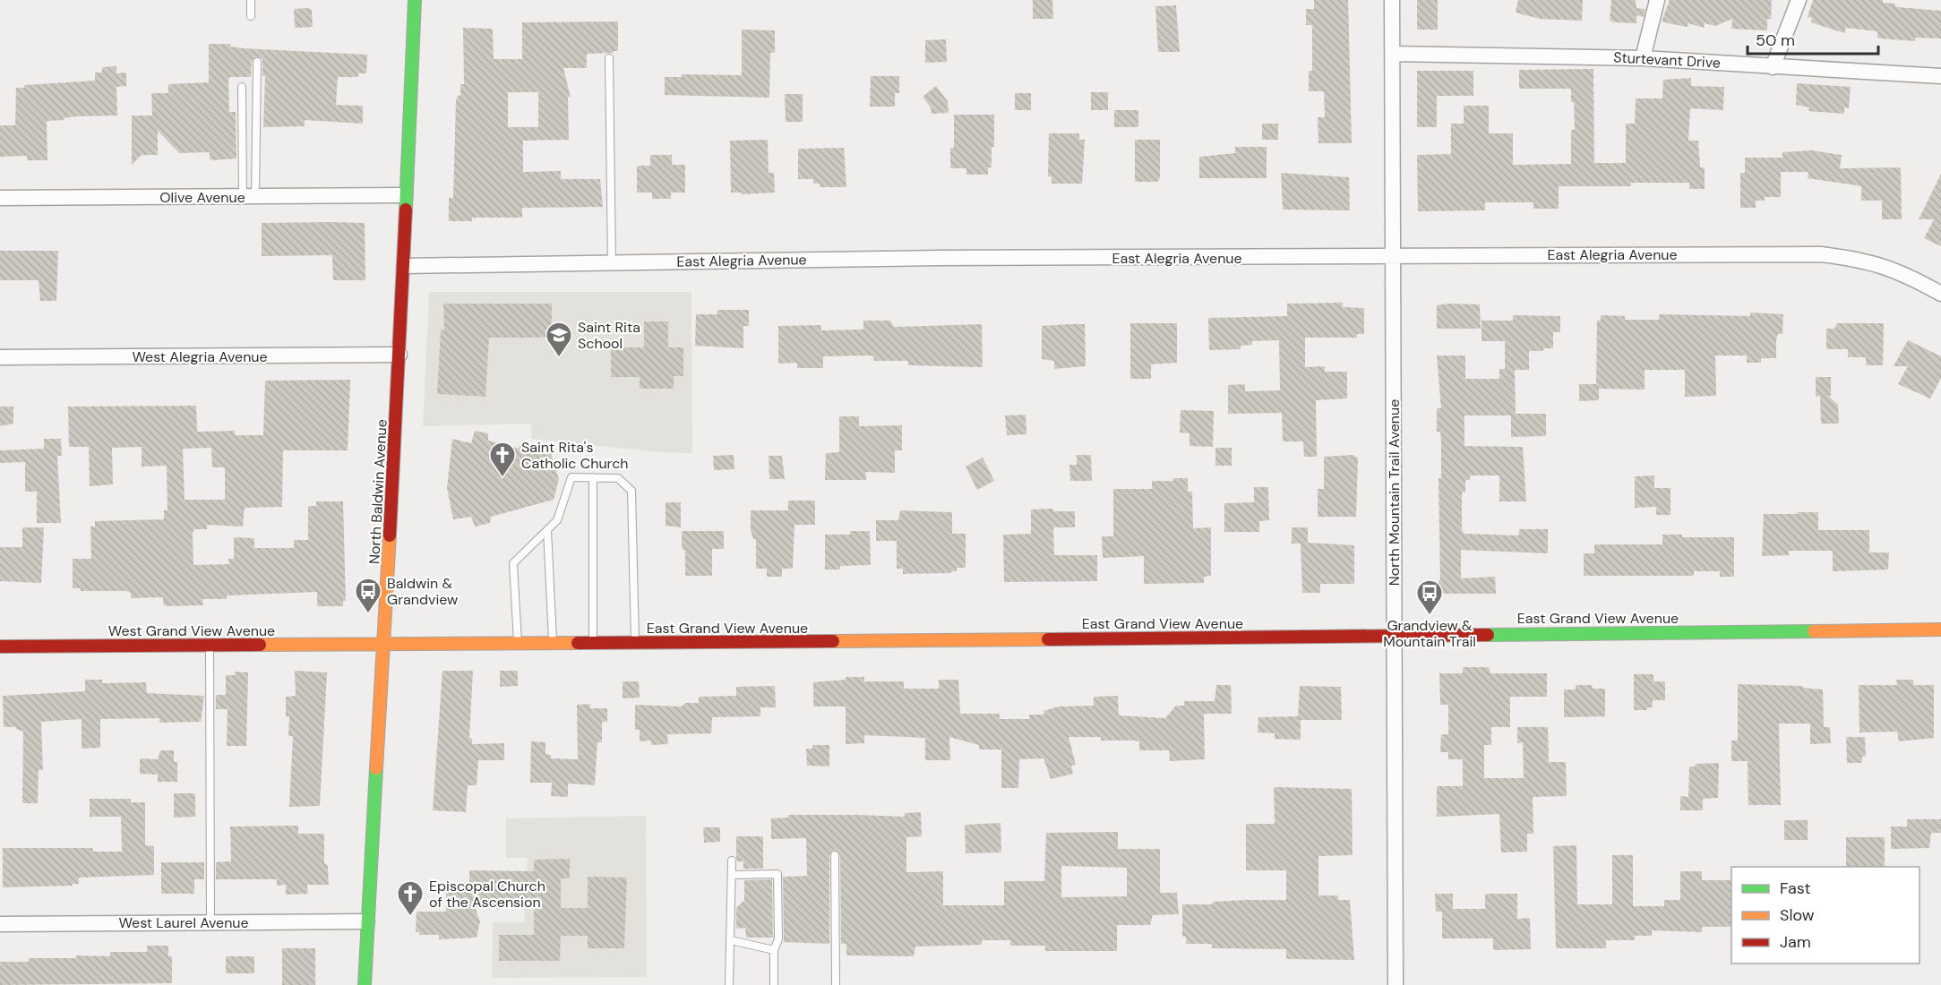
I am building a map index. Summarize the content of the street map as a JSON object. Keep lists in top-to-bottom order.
{
  "streets": {
    "street": [
      "Sturtevant Drive",
      "Olive Avenue",
      "East Alegria Avenue",
      "West Alegria Avenue",
      "North Baldwin Avenue",
      "North Mountain Trail Avenue",
      "East Grand View Avenue",
      "West Grand View Avenue",
      "West Laurel Avenue"
    ]
  },
  "crossings": [
    ["Sturtevant Drive", "North Mountain Trail Avenue"],
    ["Olive Avenue", "North Baldwin Avenue"],
    ["East Alegria Avenue", "North Baldwin Avenue"],
    ["East Alegria Avenue", "North Mountain Trail Avenue"],
    ["West Alegria Avenue", "North Baldwin Avenue"],
    ["North Baldwin Avenue", "East Grand View Avenue"],
    ["North Baldwin Avenue", "West Grand View Avenue"],
    ["North Baldwin Avenue", "West Laurel Avenue"],
    ["North Mountain Trail Avenue", "East Grand View Avenue"],
    ["East Grand View Avenue", "West Grand View Avenue"]
  ],
  "places": {
    "school or university": ["Saint Rita School"],
    "church": ["Saint Rita's Catholic Church", "Episcopal Church of the Ascension"],
    "bus stop": ["Baldwin & Grandview", "Grandview & Mountain Trail"]
  },
  "legend": ["Fast", "Slow", "Jam"],
  "scale_bar": "50 m"
}
